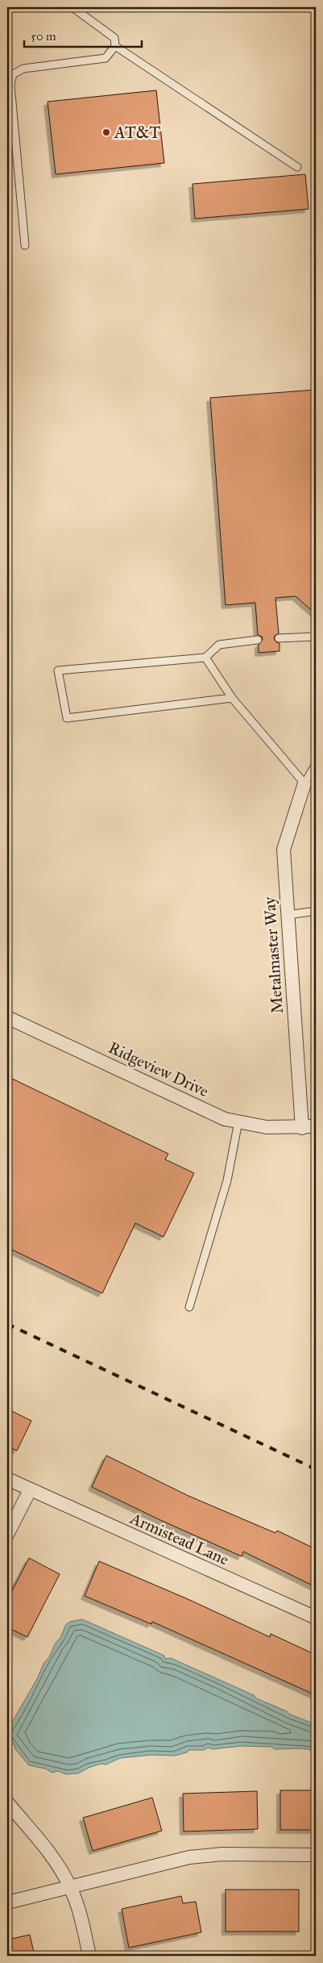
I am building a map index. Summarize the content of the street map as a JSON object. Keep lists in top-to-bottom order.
{
  "streets": {
    "street": ["Metalmaster Way", "Ridgeview Drive", "Armistead Lane"]
  },
  "crossings": [
    ["Metalmaster Way", "Ridgeview Drive"]
  ],
  "places": ["AT&T"],
  "scale_bar": "50 m"
}
